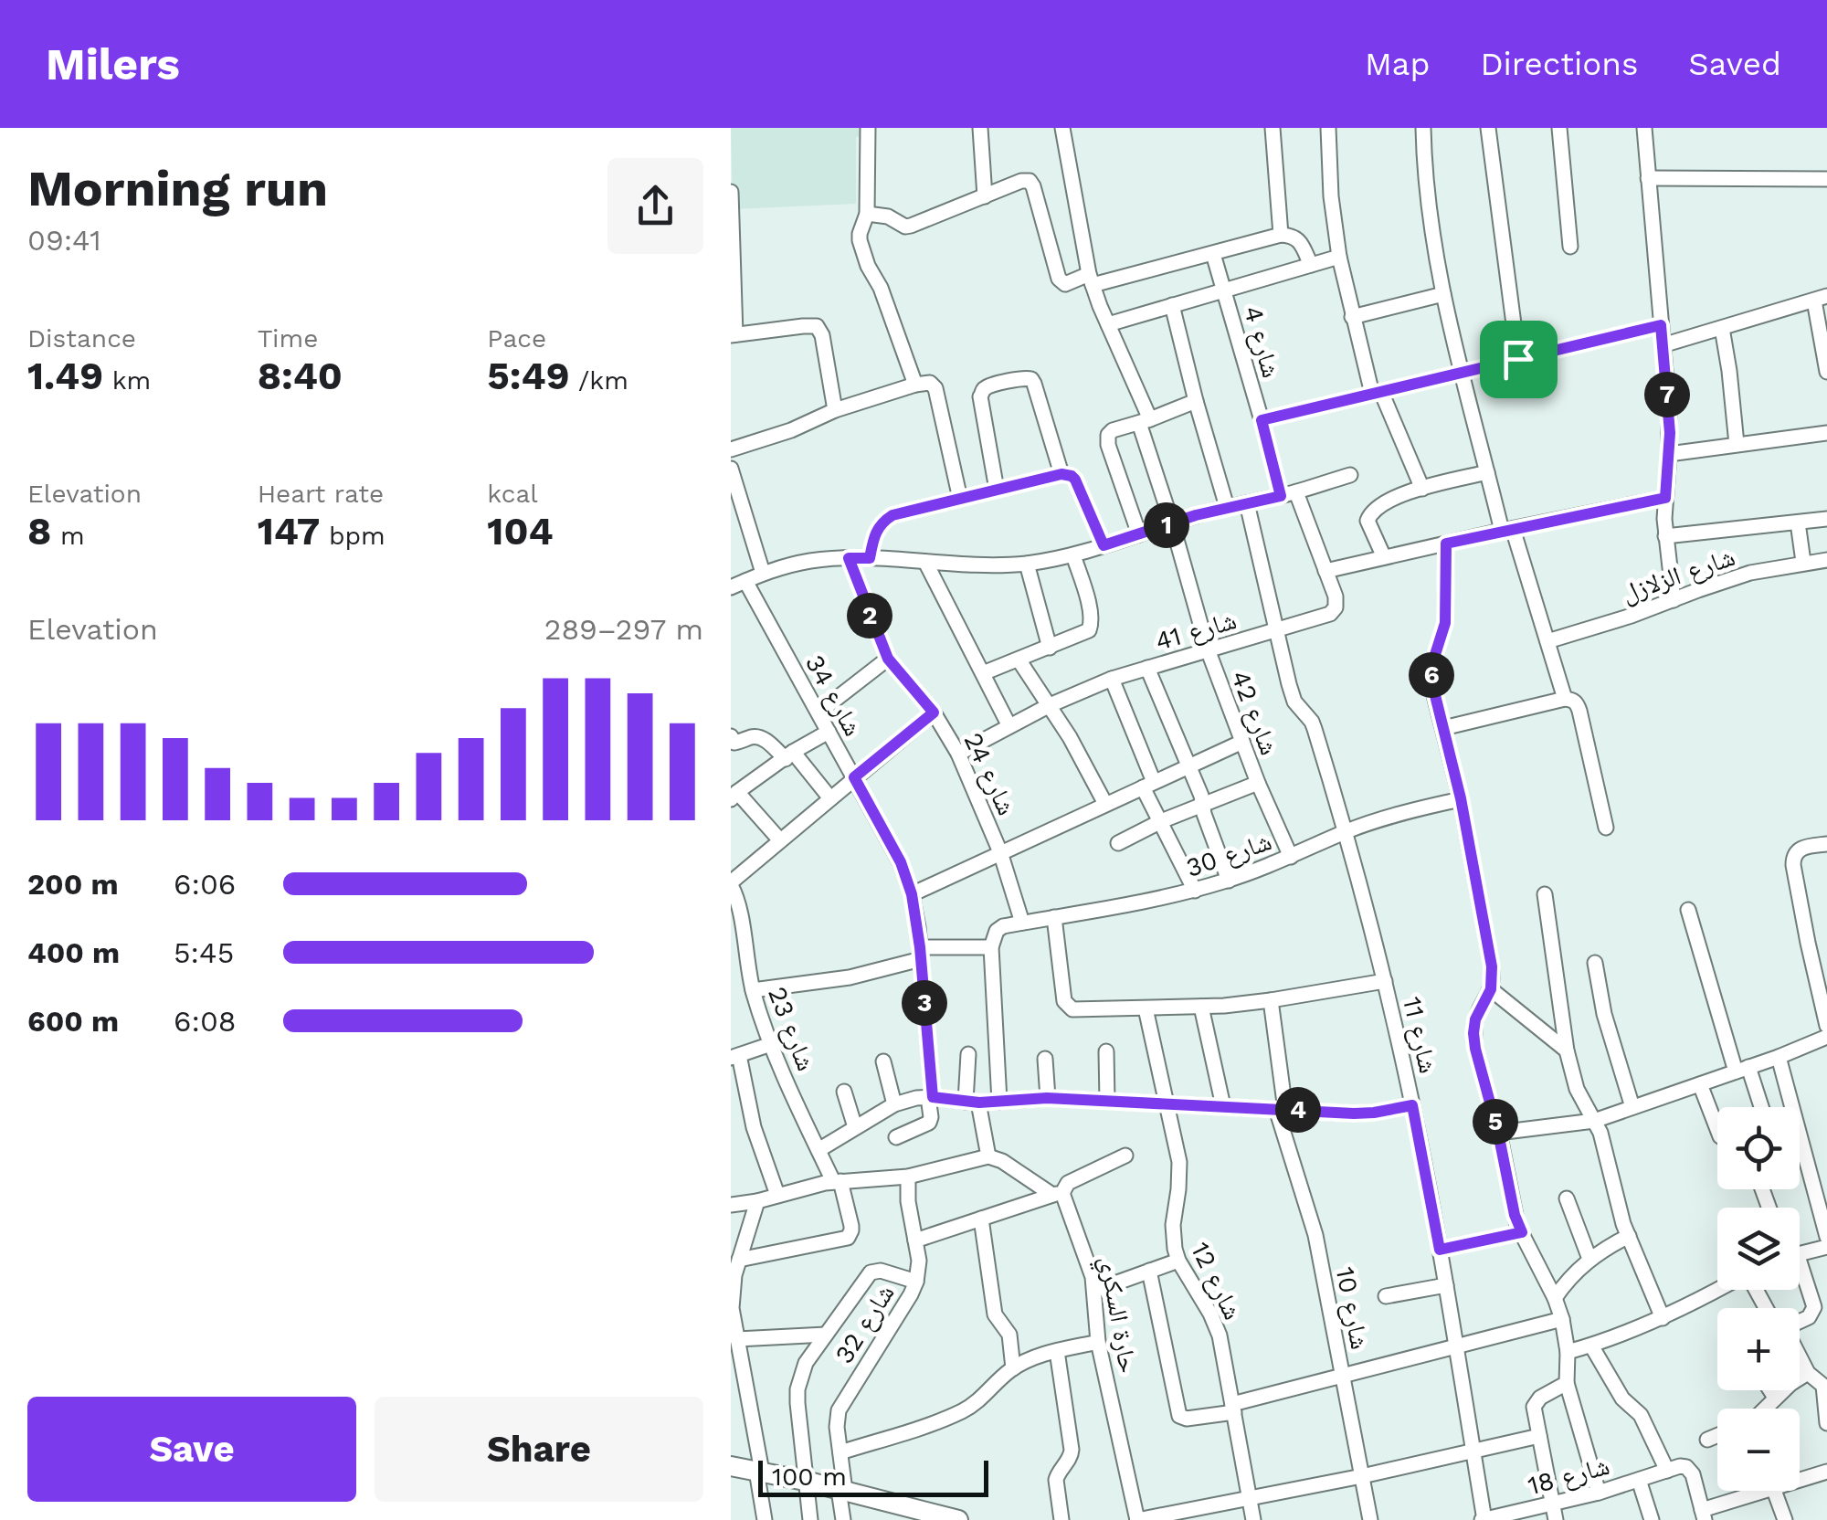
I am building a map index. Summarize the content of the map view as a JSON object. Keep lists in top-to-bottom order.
{
  "streets": {
    "street": [
      "شارع 4",
      "شارع الزلازل",
      "شارع 41",
      "شارع 34",
      "شارع 42",
      "شارع 24",
      "شارع 30",
      "شارع 23",
      "شارع 11",
      "شارع 12",
      "شارع 10",
      "حارة السكري",
      "شارع 32",
      "شارع 18"
    ]
  },
  "crossings": [
    ["شارع 4", "شارع 41"],
    ["شارع 41", "شارع 42"],
    ["شارع 41", "شارع 24"],
    ["شارع 41", "شارع 11"],
    ["شارع 42", "شارع 30"],
    ["شارع 24", "شارع 30"],
    ["شارع 30", "شارع 11"],
    ["شارع 11", "شارع 18"]
  ],
  "scale_bar": "100 m",
  "page": {
    "header": "Milers",
    "nav": ["Map", "Directions", "Saved"],
    "heading": ["Morning run", "09:41"],
    "stats": [
      ["Distance", "1.49 km"],
      ["Time", "8:40"],
      ["Pace", "5:49 /km"],
      ["Elevation", "8 m"],
      ["Heart rate", "147 bpm"],
      ["kcal", "104"]
    ],
    "pins": [
      "7",
      "1",
      "2",
      "6",
      "3",
      "4",
      "5"
    ],
    "chart": ["Elevation", "289–297 m"],
    "list": [
      {
        "name": "200 m",
        "note": "6:06"
      },
      {
        "name": "400 m",
        "note": "5:45"
      },
      {
        "name": "600 m",
        "note": "6:08"
      }
    ],
    "map_buttons": ["+", "−"],
    "buttons": ["Save", "Share"],
    "scale": "100 m"
  }
}
